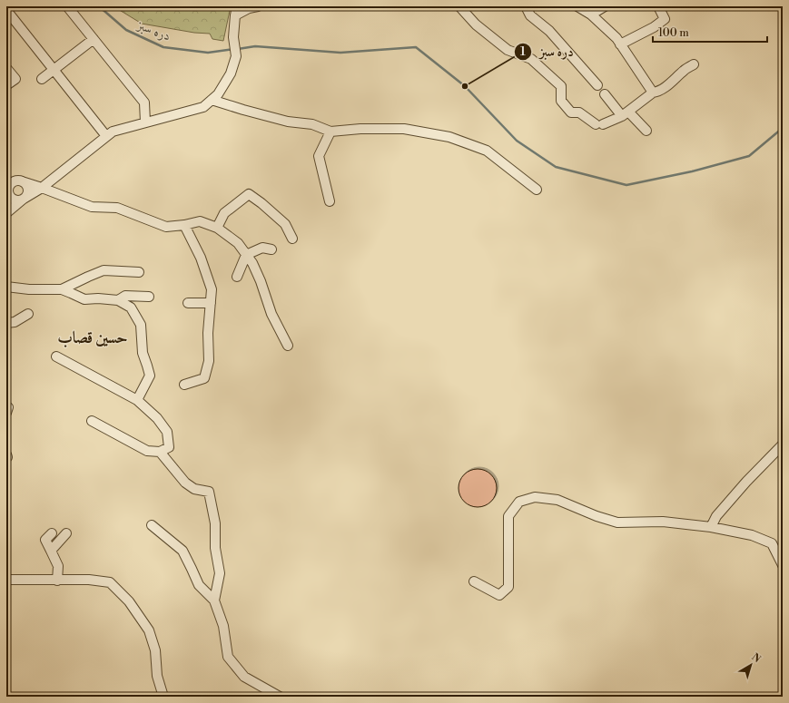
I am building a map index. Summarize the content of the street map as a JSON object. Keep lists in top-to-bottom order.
{
  "districts": ["حسین قصاب"],
  "water": ["دره سبز"],
  "places": ["دره سبز"],
  "scale_bar": "100 m",
  "north": "top right"
}
